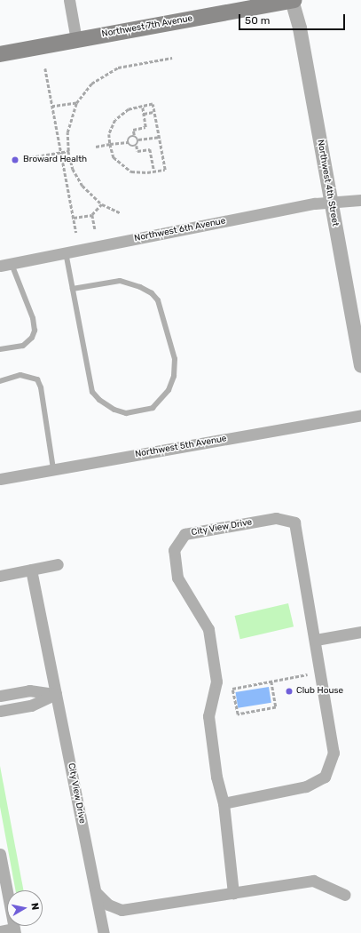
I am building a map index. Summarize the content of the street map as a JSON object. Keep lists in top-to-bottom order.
{
  "streets": {
    "main road": ["Northwest 7th Avenue"],
    "street": [
      "Northwest 4th Street",
      "Northwest 6th Avenue",
      "Northwest 5th Avenue",
      "City View Drive"
    ]
  },
  "crossings": [
    ["Northwest 7th Avenue", "Northwest 4th Street"],
    ["Northwest 4th Street", "Northwest 6th Avenue"]
  ],
  "places": ["Broward Health", "Club House"],
  "scale_bar": "50 m",
  "north": "right"
}
